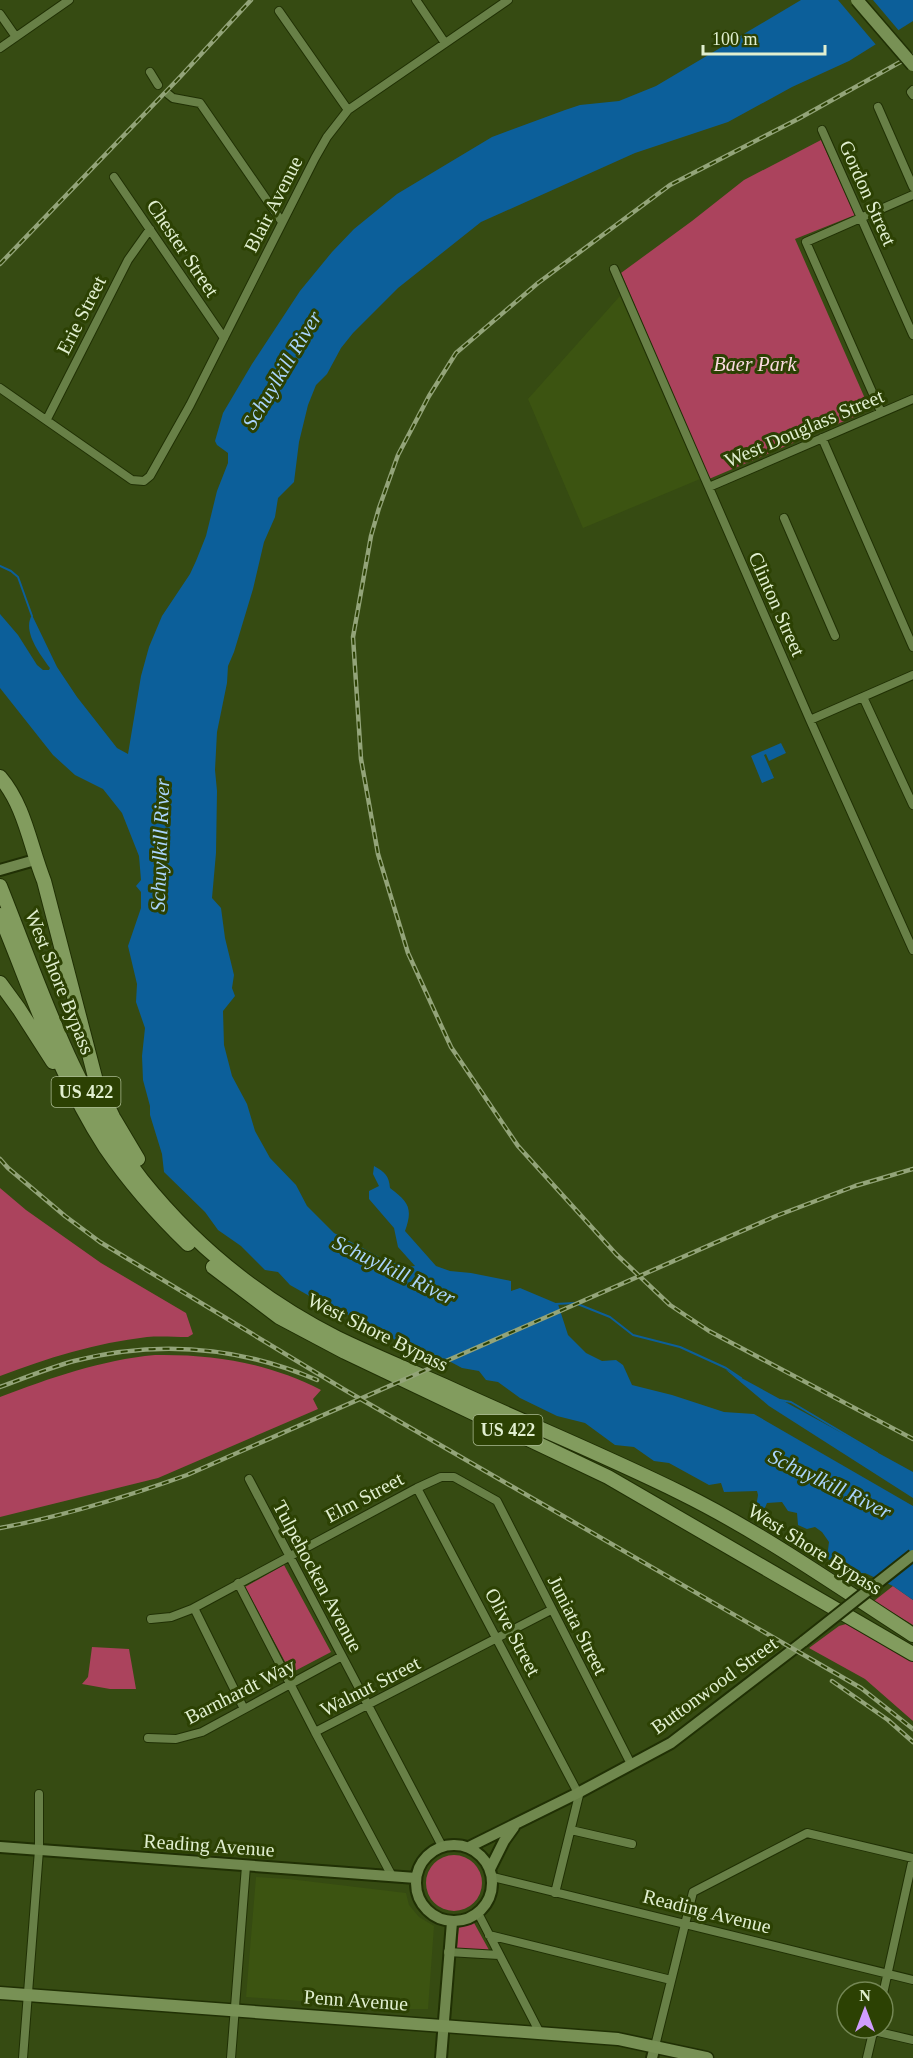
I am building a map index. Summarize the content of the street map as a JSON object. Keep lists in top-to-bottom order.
{
  "streets": {
    "highway": ["West Shore Bypass", "US 422"],
    "main road": ["Penn Avenue"],
    "street": [
      "Gordon Street",
      "Blair Avenue",
      "Chester Street",
      "Erie Street",
      "West Douglass Street",
      "Clinton Street",
      "Elm Street",
      "Tulpehocken Avenue",
      "Juniata Street",
      "Olive Street",
      "Buttonwood Street",
      "Walnut Street",
      "Barnhardt Way",
      "Reading Avenue"
    ]
  },
  "crossings": [
    ["Blair Avenue", "Chester Street"],
    ["Blair Avenue", "Erie Street"],
    ["Chester Street", "Erie Street"],
    ["West Douglass Street", "Clinton Street"],
    ["Elm Street", "Tulpehocken Avenue"],
    ["Elm Street", "Juniata Street"],
    ["Elm Street", "Olive Street"],
    ["Tulpehocken Avenue", "Buttonwood Street"],
    ["Tulpehocken Avenue", "Walnut Street"],
    ["Tulpehocken Avenue", "Barnhardt Way"],
    ["Tulpehocken Avenue", "Reading Avenue"],
    ["Juniata Street", "Buttonwood Street"],
    ["Juniata Street", "Walnut Street"],
    ["Olive Street", "Buttonwood Street"],
    ["Olive Street", "Walnut Street"],
    ["Buttonwood Street", "Reading Avenue"],
    ["Walnut Street", "Reading Avenue"]
  ],
  "water": ["Schuylkill River"],
  "parks": ["Baer Park"],
  "scale_bar": "100 m",
  "north": "top"
}
